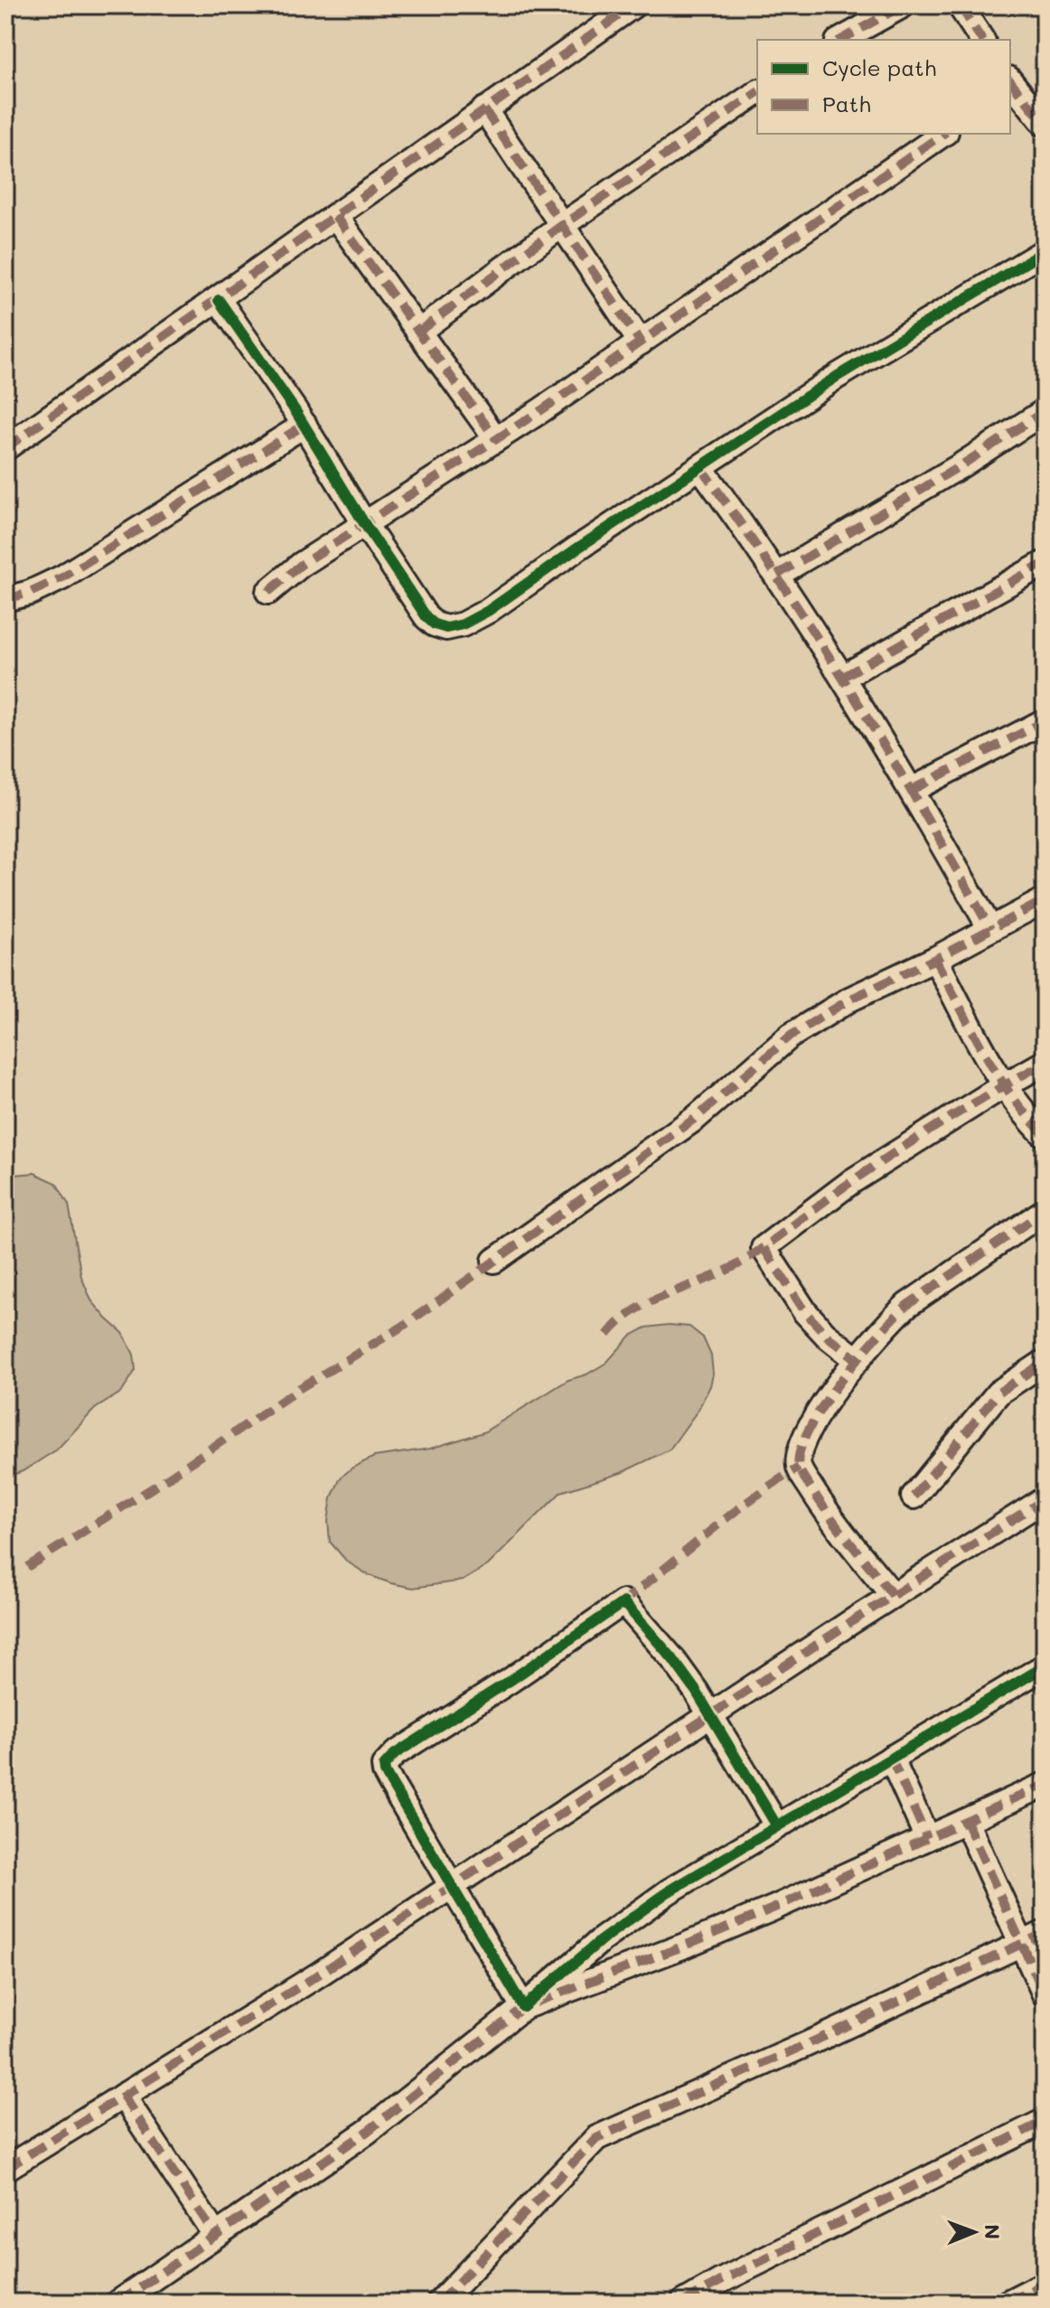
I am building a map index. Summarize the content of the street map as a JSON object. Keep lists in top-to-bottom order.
{
  "legend": ["Cycle path", "Path"],
  "north": "right"
}
